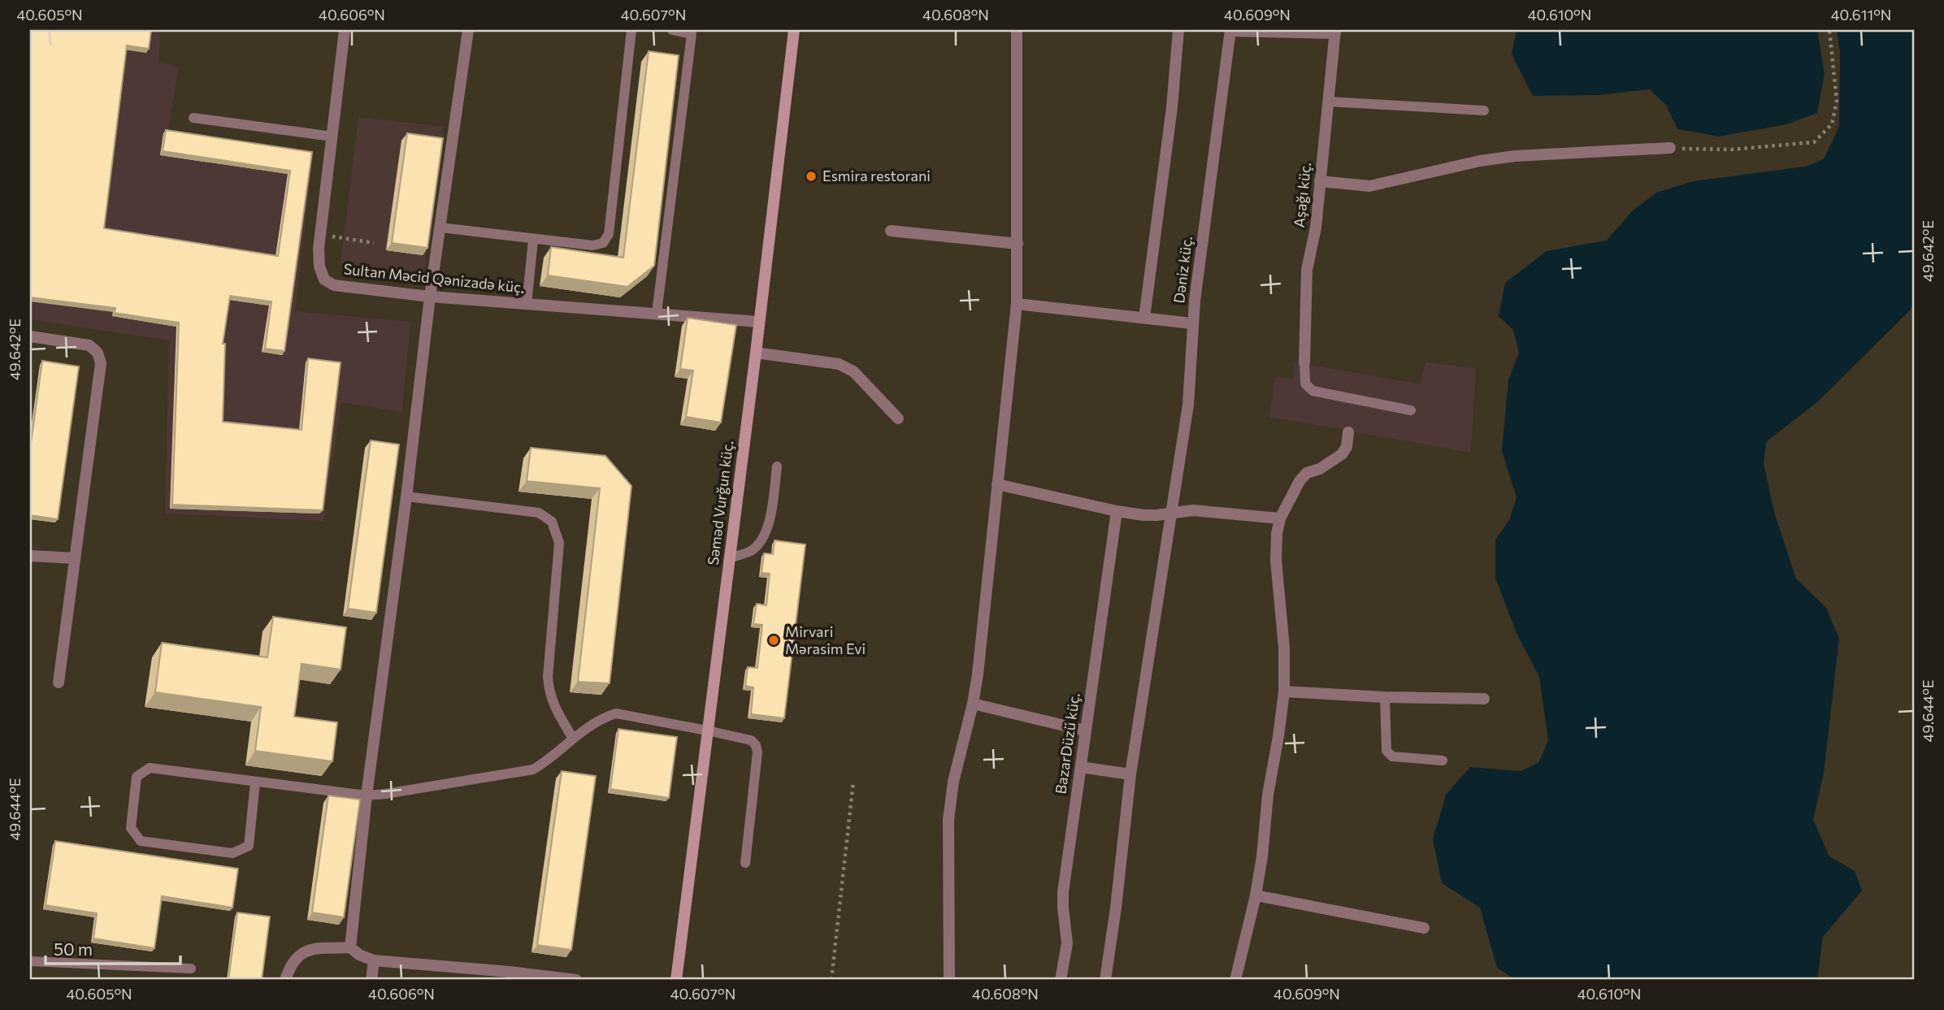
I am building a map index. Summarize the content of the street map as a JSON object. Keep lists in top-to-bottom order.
{
  "streets": {
    "main road": ["Səməd Vurğun küç."],
    "street": [
      "Aşağı küç.",
      "Dəniz küç.",
      "Sultan Məcid Qənizadə küç.",
      "BazarDüzü küç."
    ]
  },
  "crossings": [
    ["Sultan Məcid Qənizadə küç.", "Səməd Vurğun küç."]
  ],
  "places": ["Esmira restorani", "Mirvari Mərasim Evi"],
  "scale_bar": "50 m",
  "coordinates": [
    "40.605°N",
    "40.606°N",
    "40.607°N",
    "40.608°N",
    "40.609°N",
    "40.610°N",
    "40.611°N",
    "49.642°E",
    "49.644°E"
  ]
}
